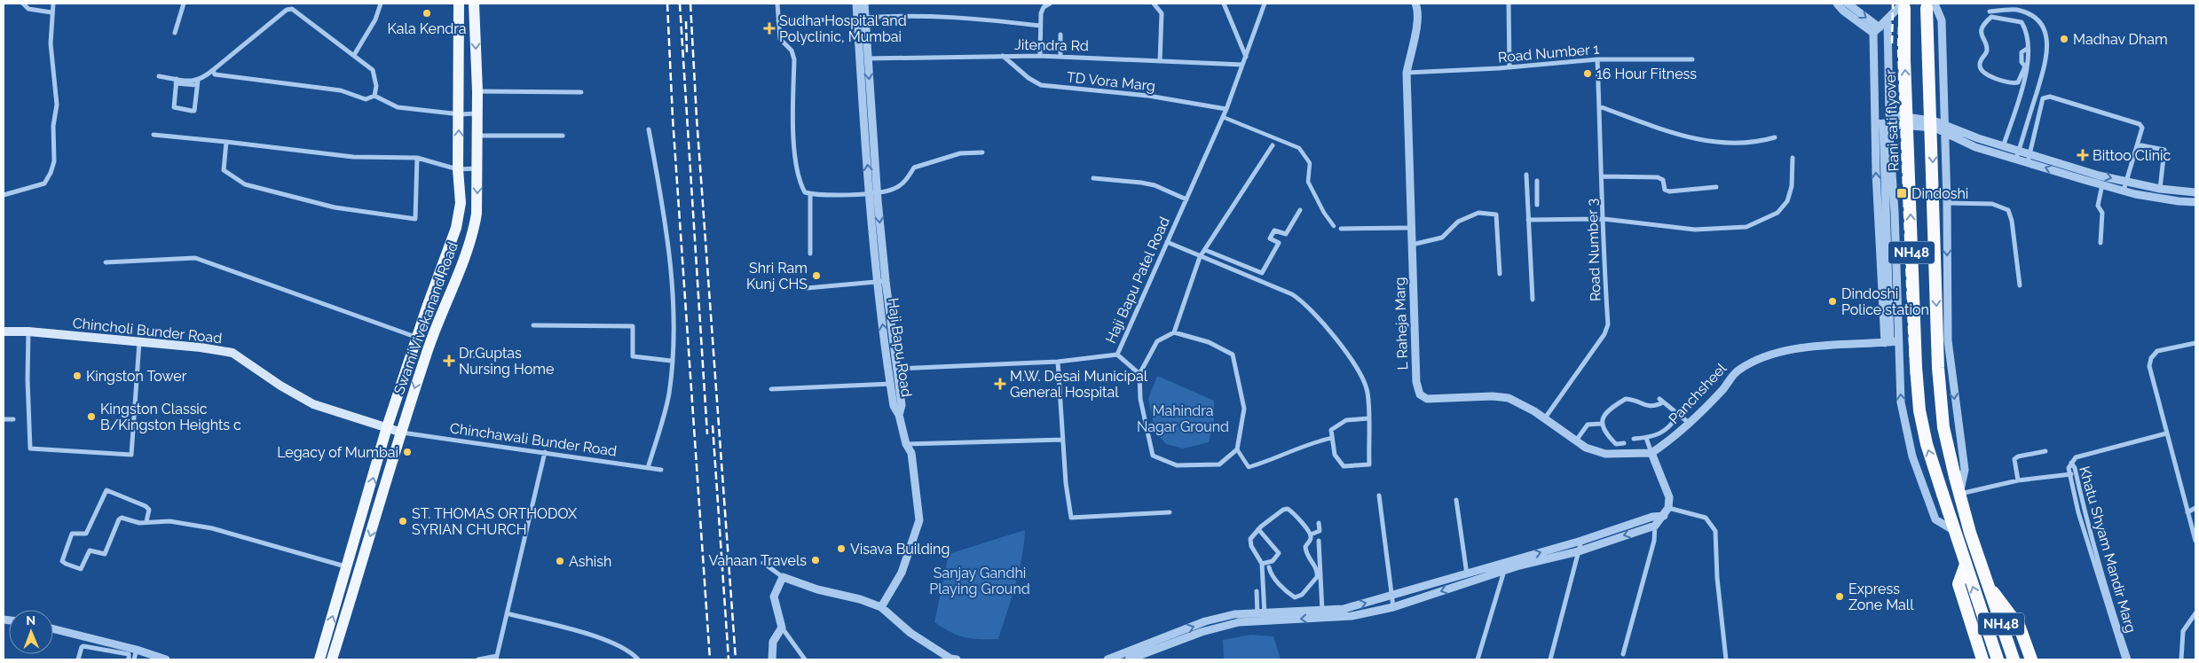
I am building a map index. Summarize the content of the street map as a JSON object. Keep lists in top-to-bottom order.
{
  "streets": {
    "highway": ["Rani sati flyover", "NH48"],
    "main road": ["Swami Vivekanand Road", "Chincholi Bunder Road"],
    "street": [
      "Jitendra Rd",
      "Road Number 1",
      "TD Vora Marg",
      "Road Number 3",
      "Haji Bapu Patel Road",
      "L Raheja Marg",
      "Haji Bapu Road",
      "Panchsheel",
      "Chinchawali Bunder Road",
      "Khatu Shyam Mandir Marg"
    ]
  },
  "crossings": [
    ["Jitendra Rd", "TD Vora Marg"],
    ["Jitendra Rd", "Haji Bapu Patel Road"],
    ["Jitendra Rd", "Haji Bapu Road"],
    ["Road Number 1", "Road Number 3"],
    ["Road Number 1", "L Raheja Marg"],
    ["TD Vora Marg", "Haji Bapu Patel Road"],
    ["Rani sati flyover", "NH48"],
    ["Road Number 3", "L Raheja Marg"],
    ["Haji Bapu Patel Road", "Haji Bapu Road"],
    ["Swami Vivekanand Road", "Chincholi Bunder Road"],
    ["Swami Vivekanand Road", "Chinchawali Bunder Road"],
    ["L Raheja Marg", "Panchsheel"],
    ["Chincholi Bunder Road", "Chinchawali Bunder Road"]
  ],
  "parks": ["Mahindra Nagar Ground", "Sanjay Gandhi Playing Ground"],
  "places": {
    "other": [
      "Kala Kendra",
      "Madhav Dham",
      "16 Hour Fitness",
      "Shri Ram Kunj CHS",
      "Dindoshi Police station",
      "Kingston Tower",
      "Kingston Classic B/Kingston Heights c",
      "Legacy of Mumbai",
      "ST. THOMAS ORTHODOX SYRIAN CHURCH",
      "Visava Building",
      "Vahaan Travels",
      "Ashish",
      "Express Zone Mall"
    ],
    "health": [
      "Sudha Hospital and Polyclinic, Mumbai",
      "Bittoo Clinic",
      "Dr.Guptas Nursing Home",
      "M.W. Desai Municipal General Hospital"
    ],
    "transit": ["Dindoshi"]
  },
  "north": "top"
}
